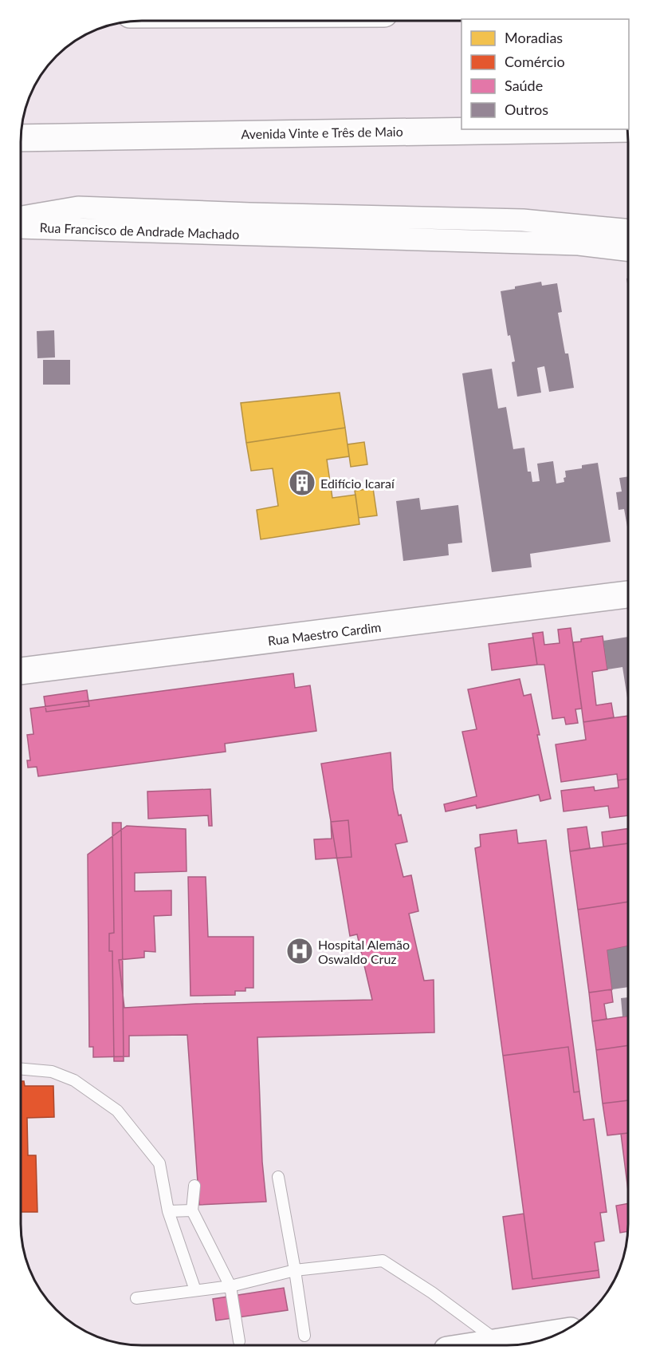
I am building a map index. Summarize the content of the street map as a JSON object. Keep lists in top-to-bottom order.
{
  "streets": {
    "main road": ["Avenida Vinte e Três de Maio", "Rua Maestro Cardim"],
    "street": ["Rua Francisco de Andrade Machado"]
  },
  "places": {
    "building": ["Edifício Icaraí"],
    "hospital": ["Hospital Alemão Oswaldo Cruz"]
  },
  "legend": [
    "Moradias",
    "Comércio",
    "Saúde",
    "Outros"
  ]
}
